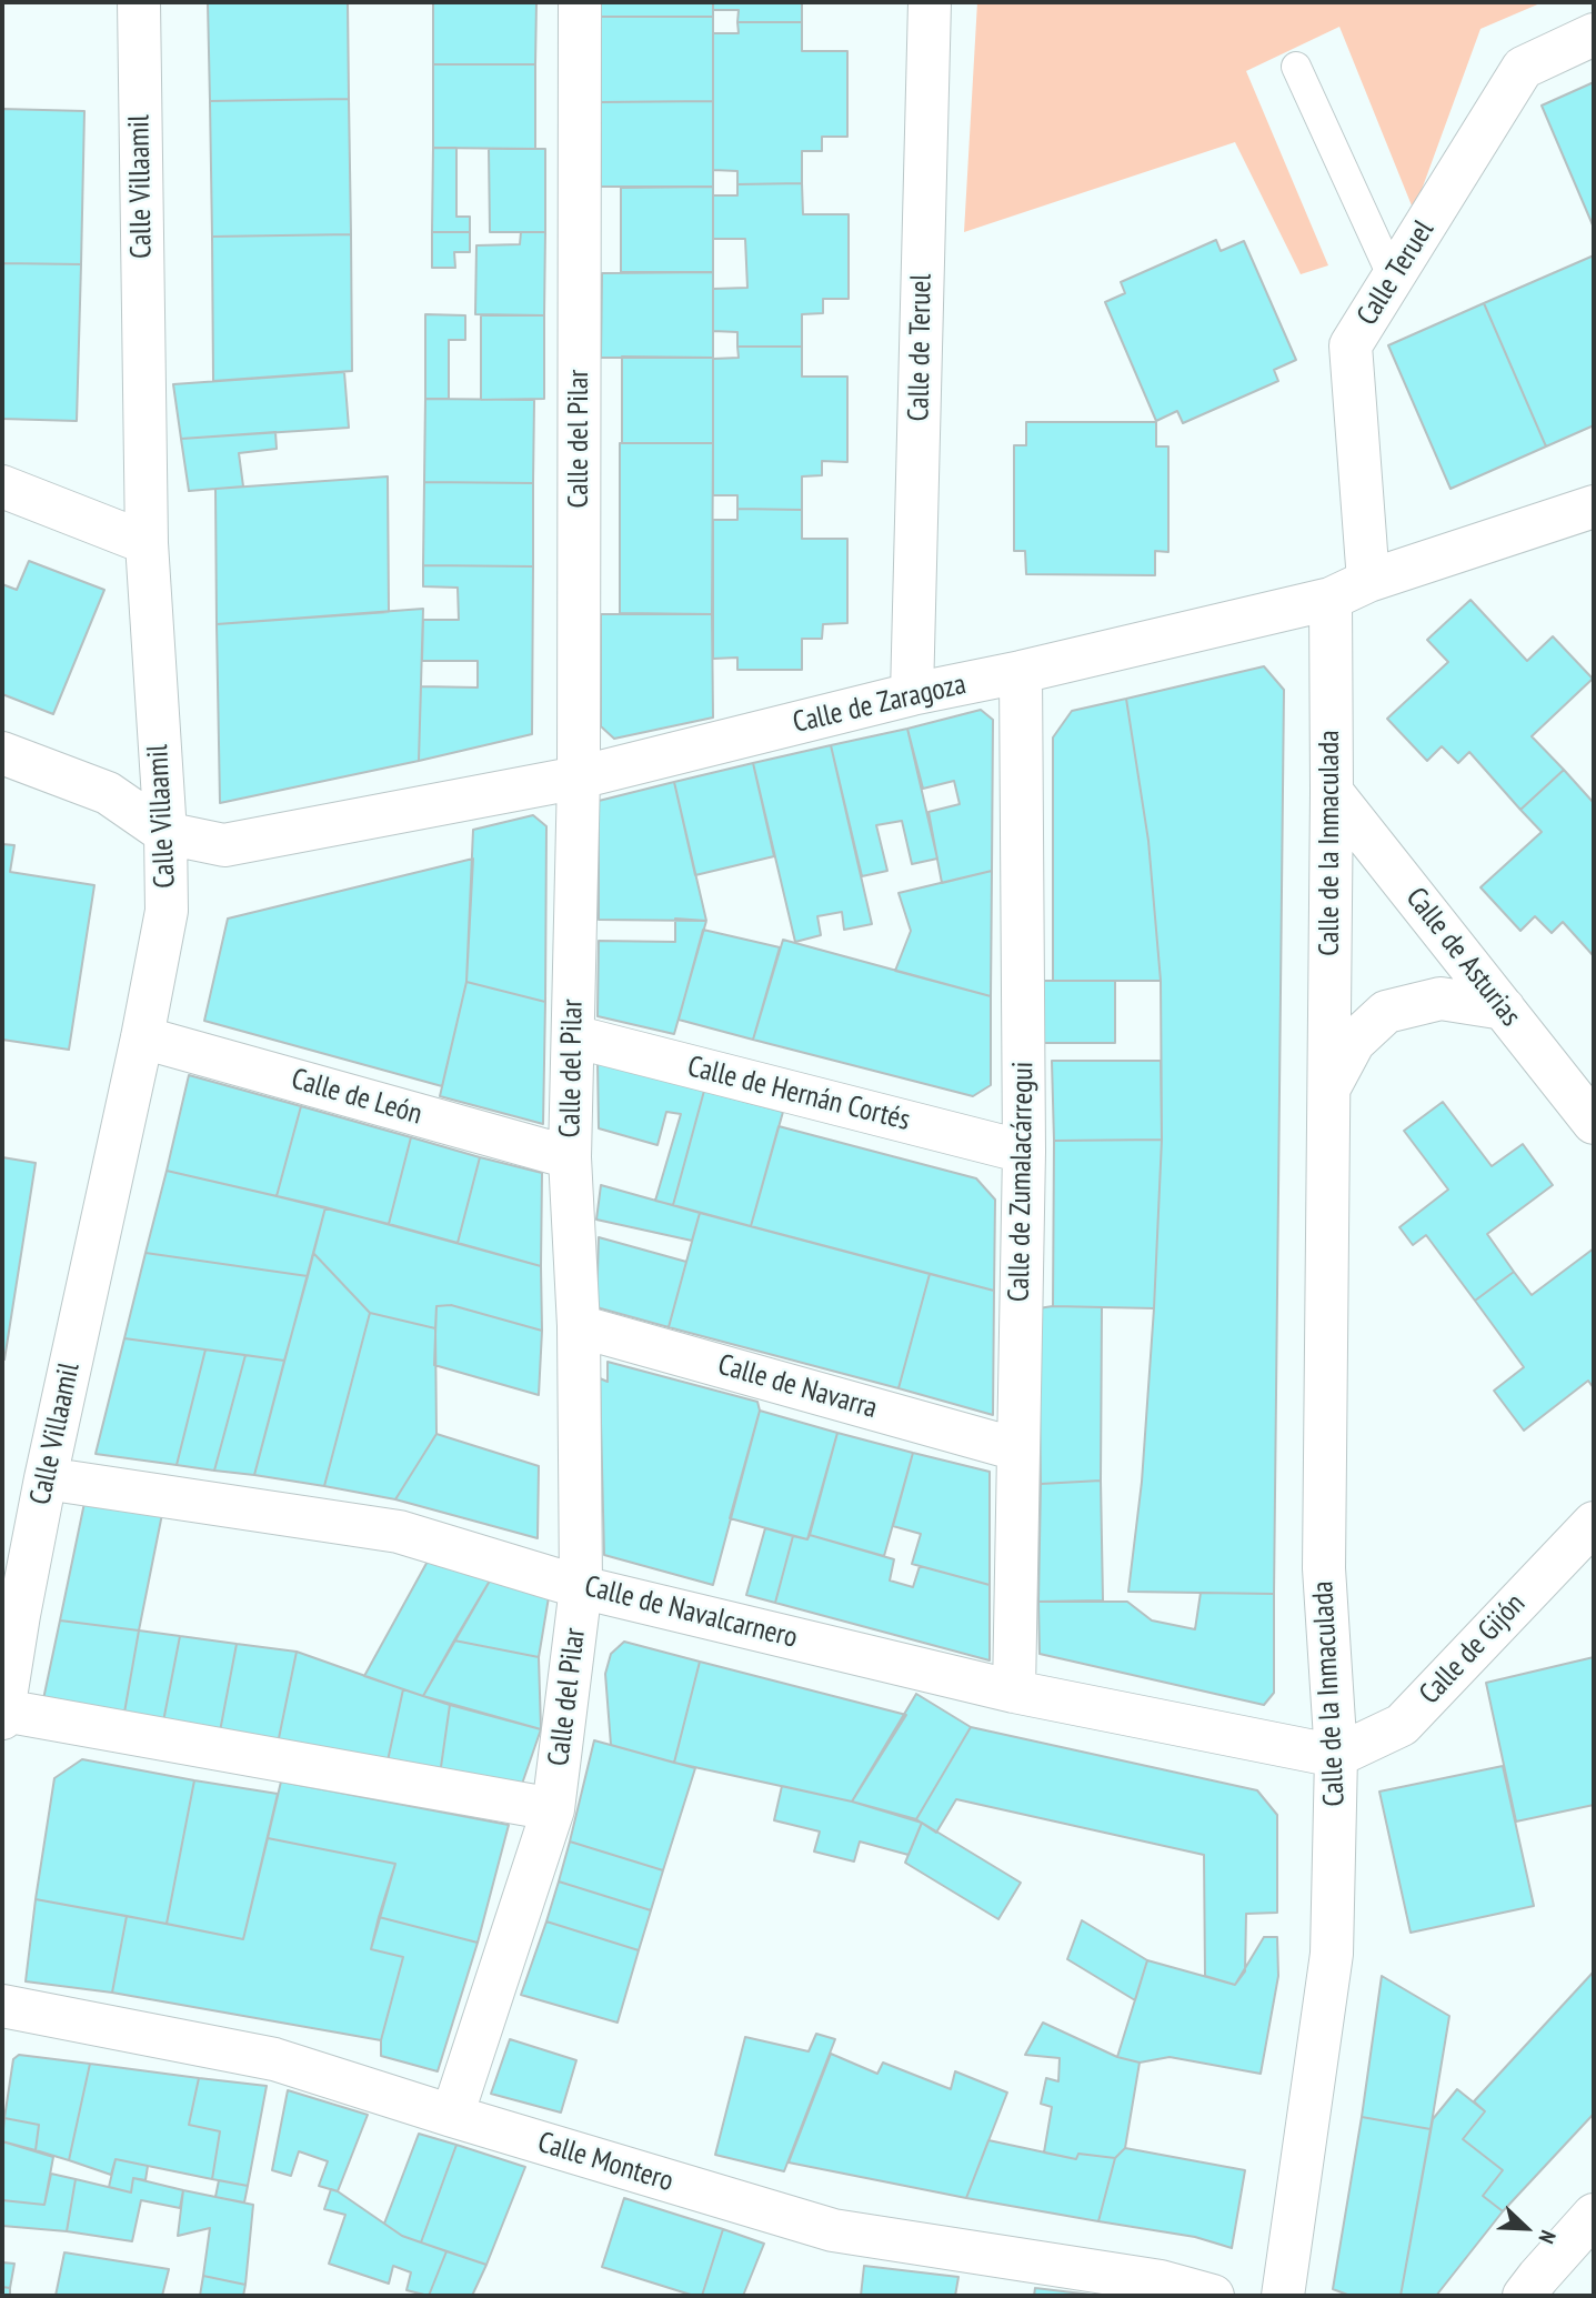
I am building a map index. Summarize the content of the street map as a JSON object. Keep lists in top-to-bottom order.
{
  "streets": {
    "street": [
      "Calle Villaamil",
      "Calle Teruel",
      "Calle de Teruel",
      "Calle del Pilar",
      "Calle de Zaragoza",
      "Calle de la Inmaculada",
      "Calle de Asturias",
      "Calle de Hernán Cortés",
      "Calle de León",
      "Calle de Zumalacárregui",
      "Calle de Navarra",
      "Calle de Navalcarnero",
      "Calle de Gijón",
      "Calle Montero"
    ]
  },
  "crossings": [
    ["Calle Villaamil", "Calle de Zaragoza"],
    ["Calle Villaamil", "Calle de León"],
    ["Calle Villaamil", "Calle de Navalcarnero"],
    ["Calle Teruel", "Calle de Zaragoza"],
    ["Calle de Teruel", "Calle de Zaragoza"],
    ["Calle del Pilar", "Calle de Zaragoza"],
    ["Calle del Pilar", "Calle de Hernán Cortés"],
    ["Calle del Pilar", "Calle de León"],
    ["Calle del Pilar", "Calle de Navarra"],
    ["Calle del Pilar", "Calle de Navalcarnero"],
    ["Calle del Pilar", "Calle Montero"],
    ["Calle de Zaragoza", "Calle de la Inmaculada"],
    ["Calle de Zaragoza", "Calle de Zumalacárregui"],
    ["Calle de la Inmaculada", "Calle de Asturias"],
    ["Calle de la Inmaculada", "Calle de Navalcarnero"],
    ["Calle de la Inmaculada", "Calle de Gijón"],
    ["Calle de Hernán Cortés", "Calle de Zumalacárregui"],
    ["Calle de Zumalacárregui", "Calle de Navarra"],
    ["Calle de Zumalacárregui", "Calle de Navalcarnero"],
    ["Calle de Navalcarnero", "Calle de Gijón"]
  ],
  "north": "bottom right"
}
